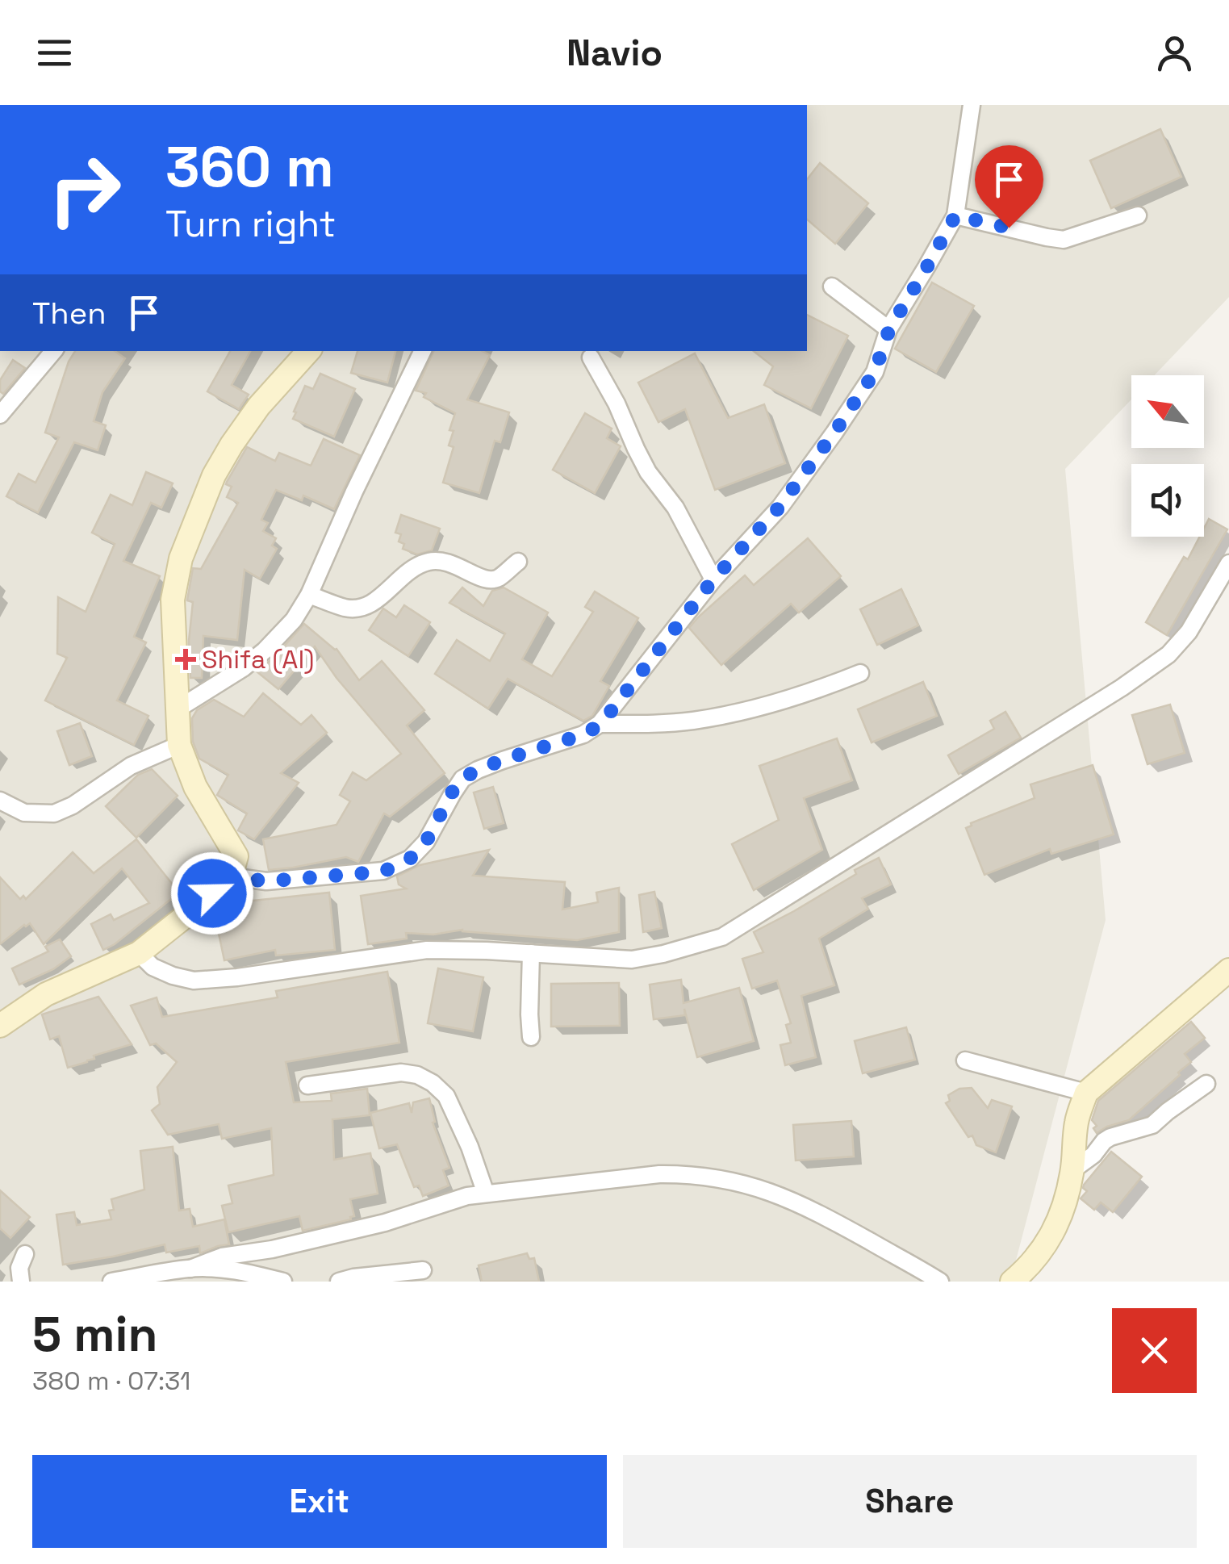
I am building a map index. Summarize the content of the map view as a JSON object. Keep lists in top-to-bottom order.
{
  "places": {
    "health": ["Shifa (Al)"]
  },
  "north": "top left",
  "page": {
    "header": "Navio",
    "turn": ["360 m", "Turn right"],
    "then": "Then",
    "heading": ["5 min", "380 m · 07:31"],
    "buttons": ["Exit", "Share"]
  }
}
